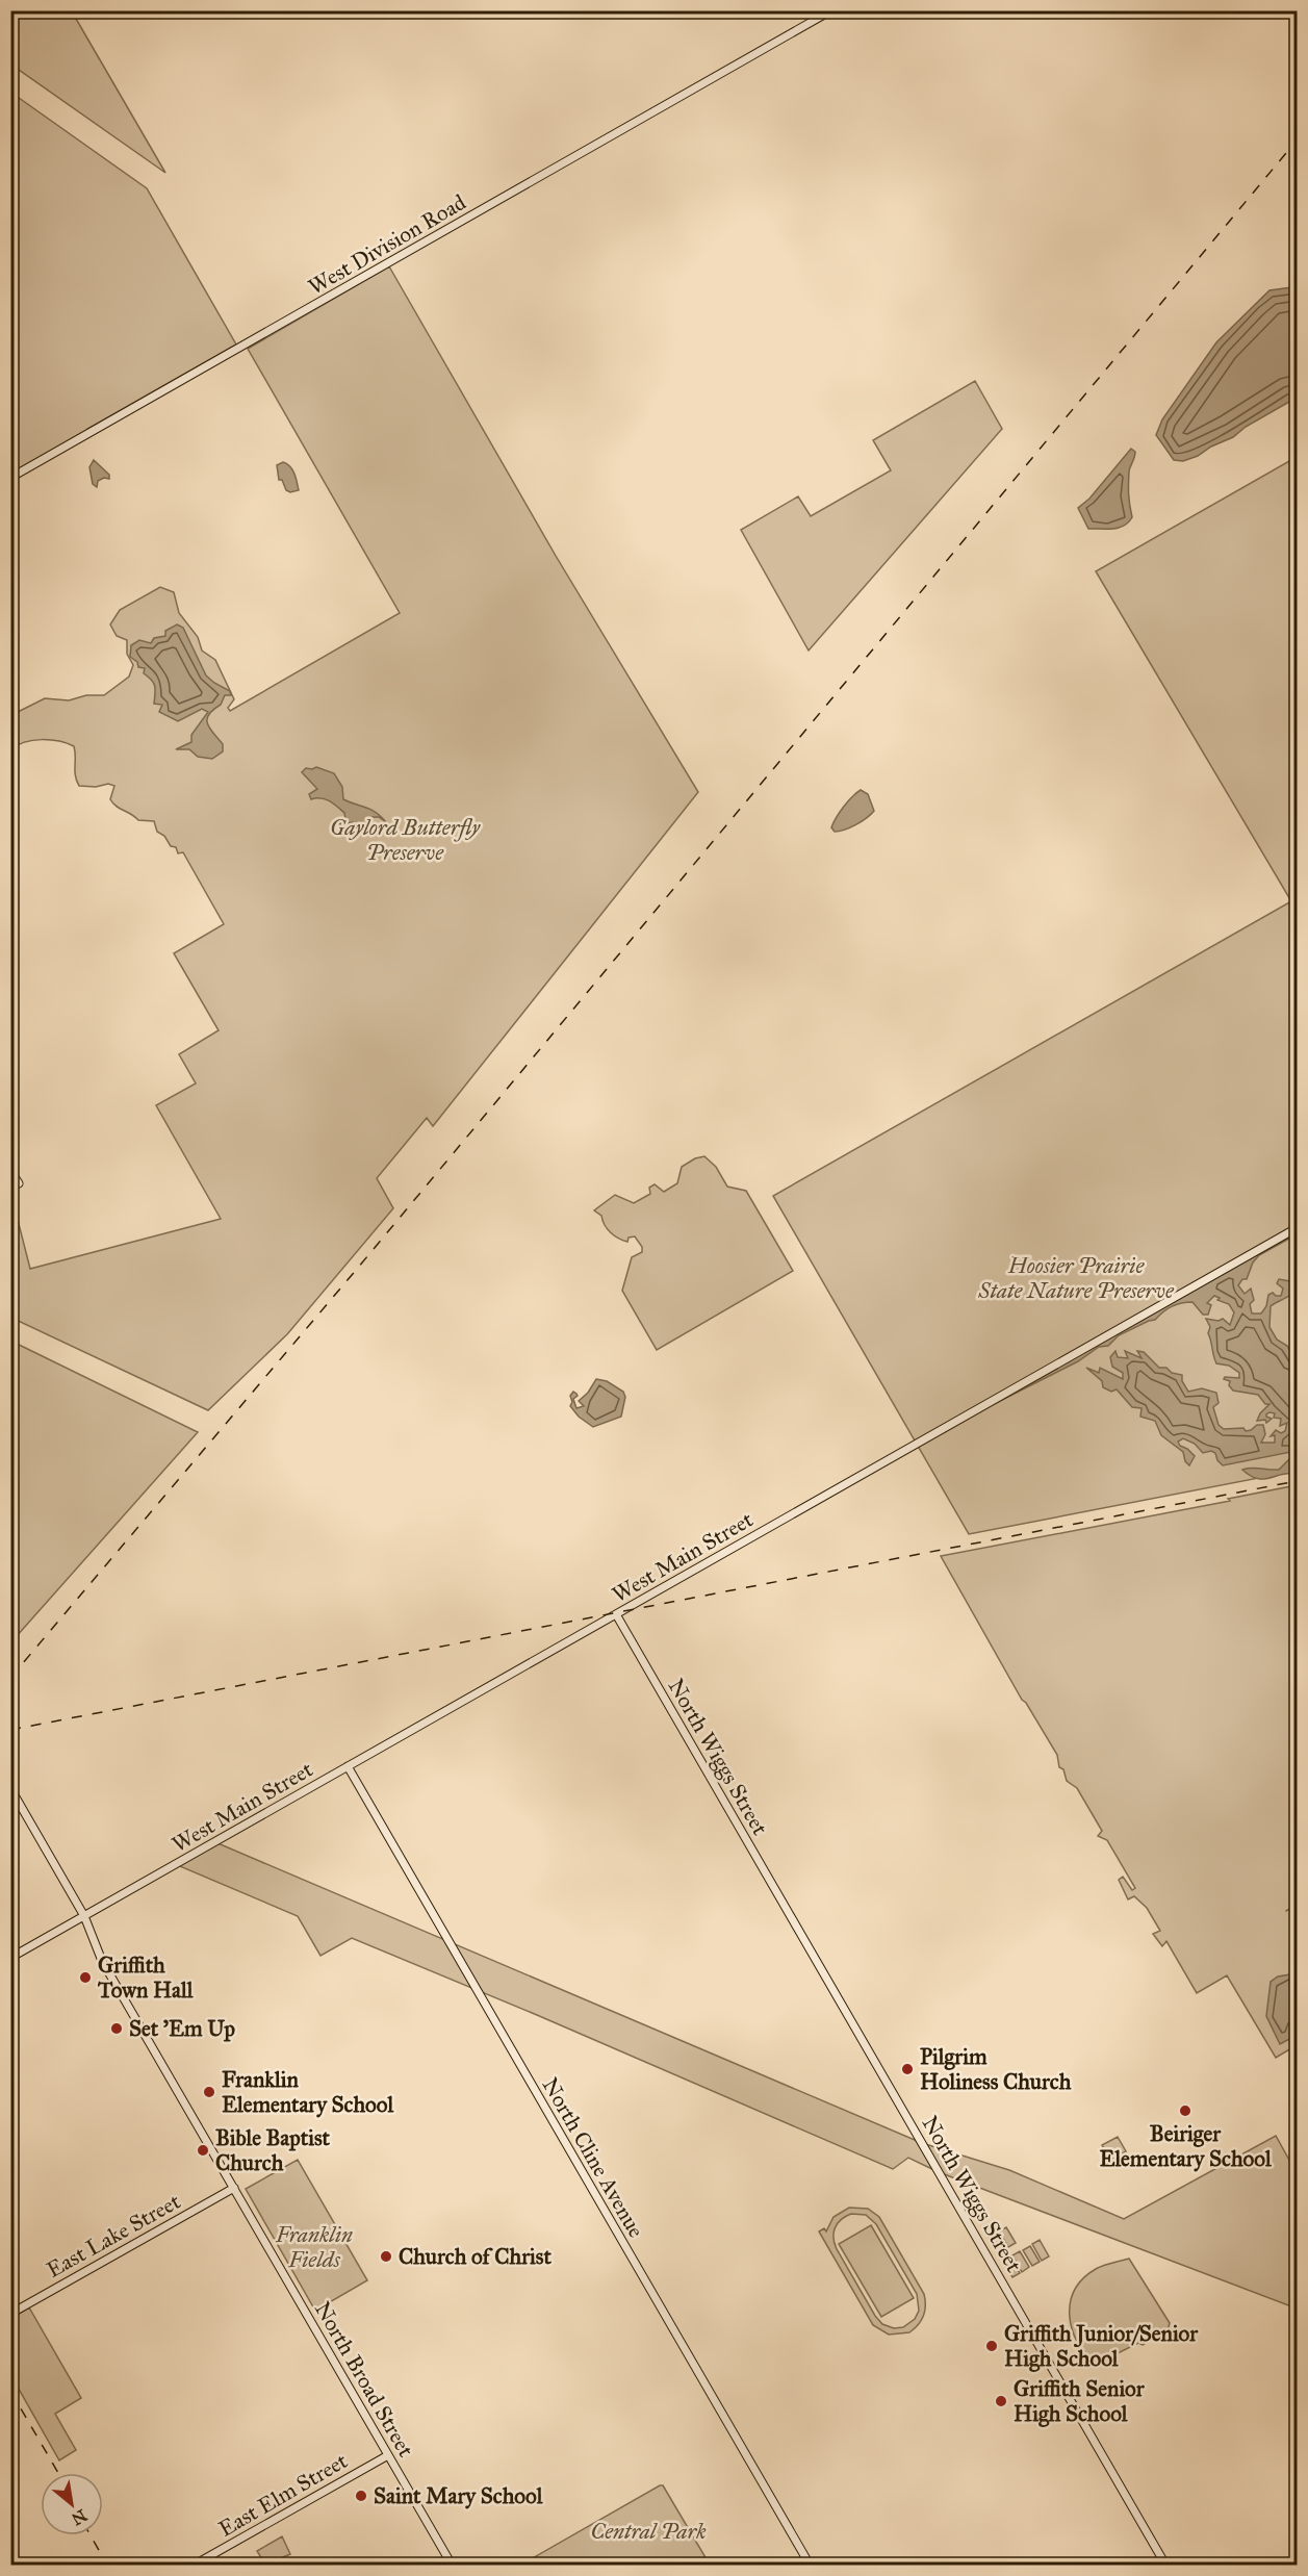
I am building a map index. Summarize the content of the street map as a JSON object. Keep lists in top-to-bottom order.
{
  "streets": {
    "street": [
      "West Division Road",
      "West Main Street",
      "North Wiggs Street",
      "North Cline Avenue",
      "East Lake Street",
      "North Broad Street",
      "East Elm Street"
    ]
  },
  "crossings": [
    ["West Main Street", "North Wiggs Street"],
    ["West Main Street", "North Cline Avenue"],
    ["West Main Street", "North Broad Street"],
    ["East Lake Street", "North Broad Street"],
    ["North Broad Street", "East Elm Street"]
  ],
  "parks": [
    "Gaylord Butterfly Preserve",
    "Hoosier Prairie State Nature Preserve",
    "Franklin Fields",
    "Central Park"
  ],
  "places": [
    "Griffith Town Hall",
    "Set 'Em Up",
    "Pilgrim Holiness Church",
    "Franklin Elementary School",
    "Beiriger Elementary School",
    "Bible Baptist Church",
    "Church of Christ",
    "Griffith Junior/Senior High School",
    "Griffith Senior High School",
    "Saint Mary School"
  ],
  "north": "bottom right"
}
